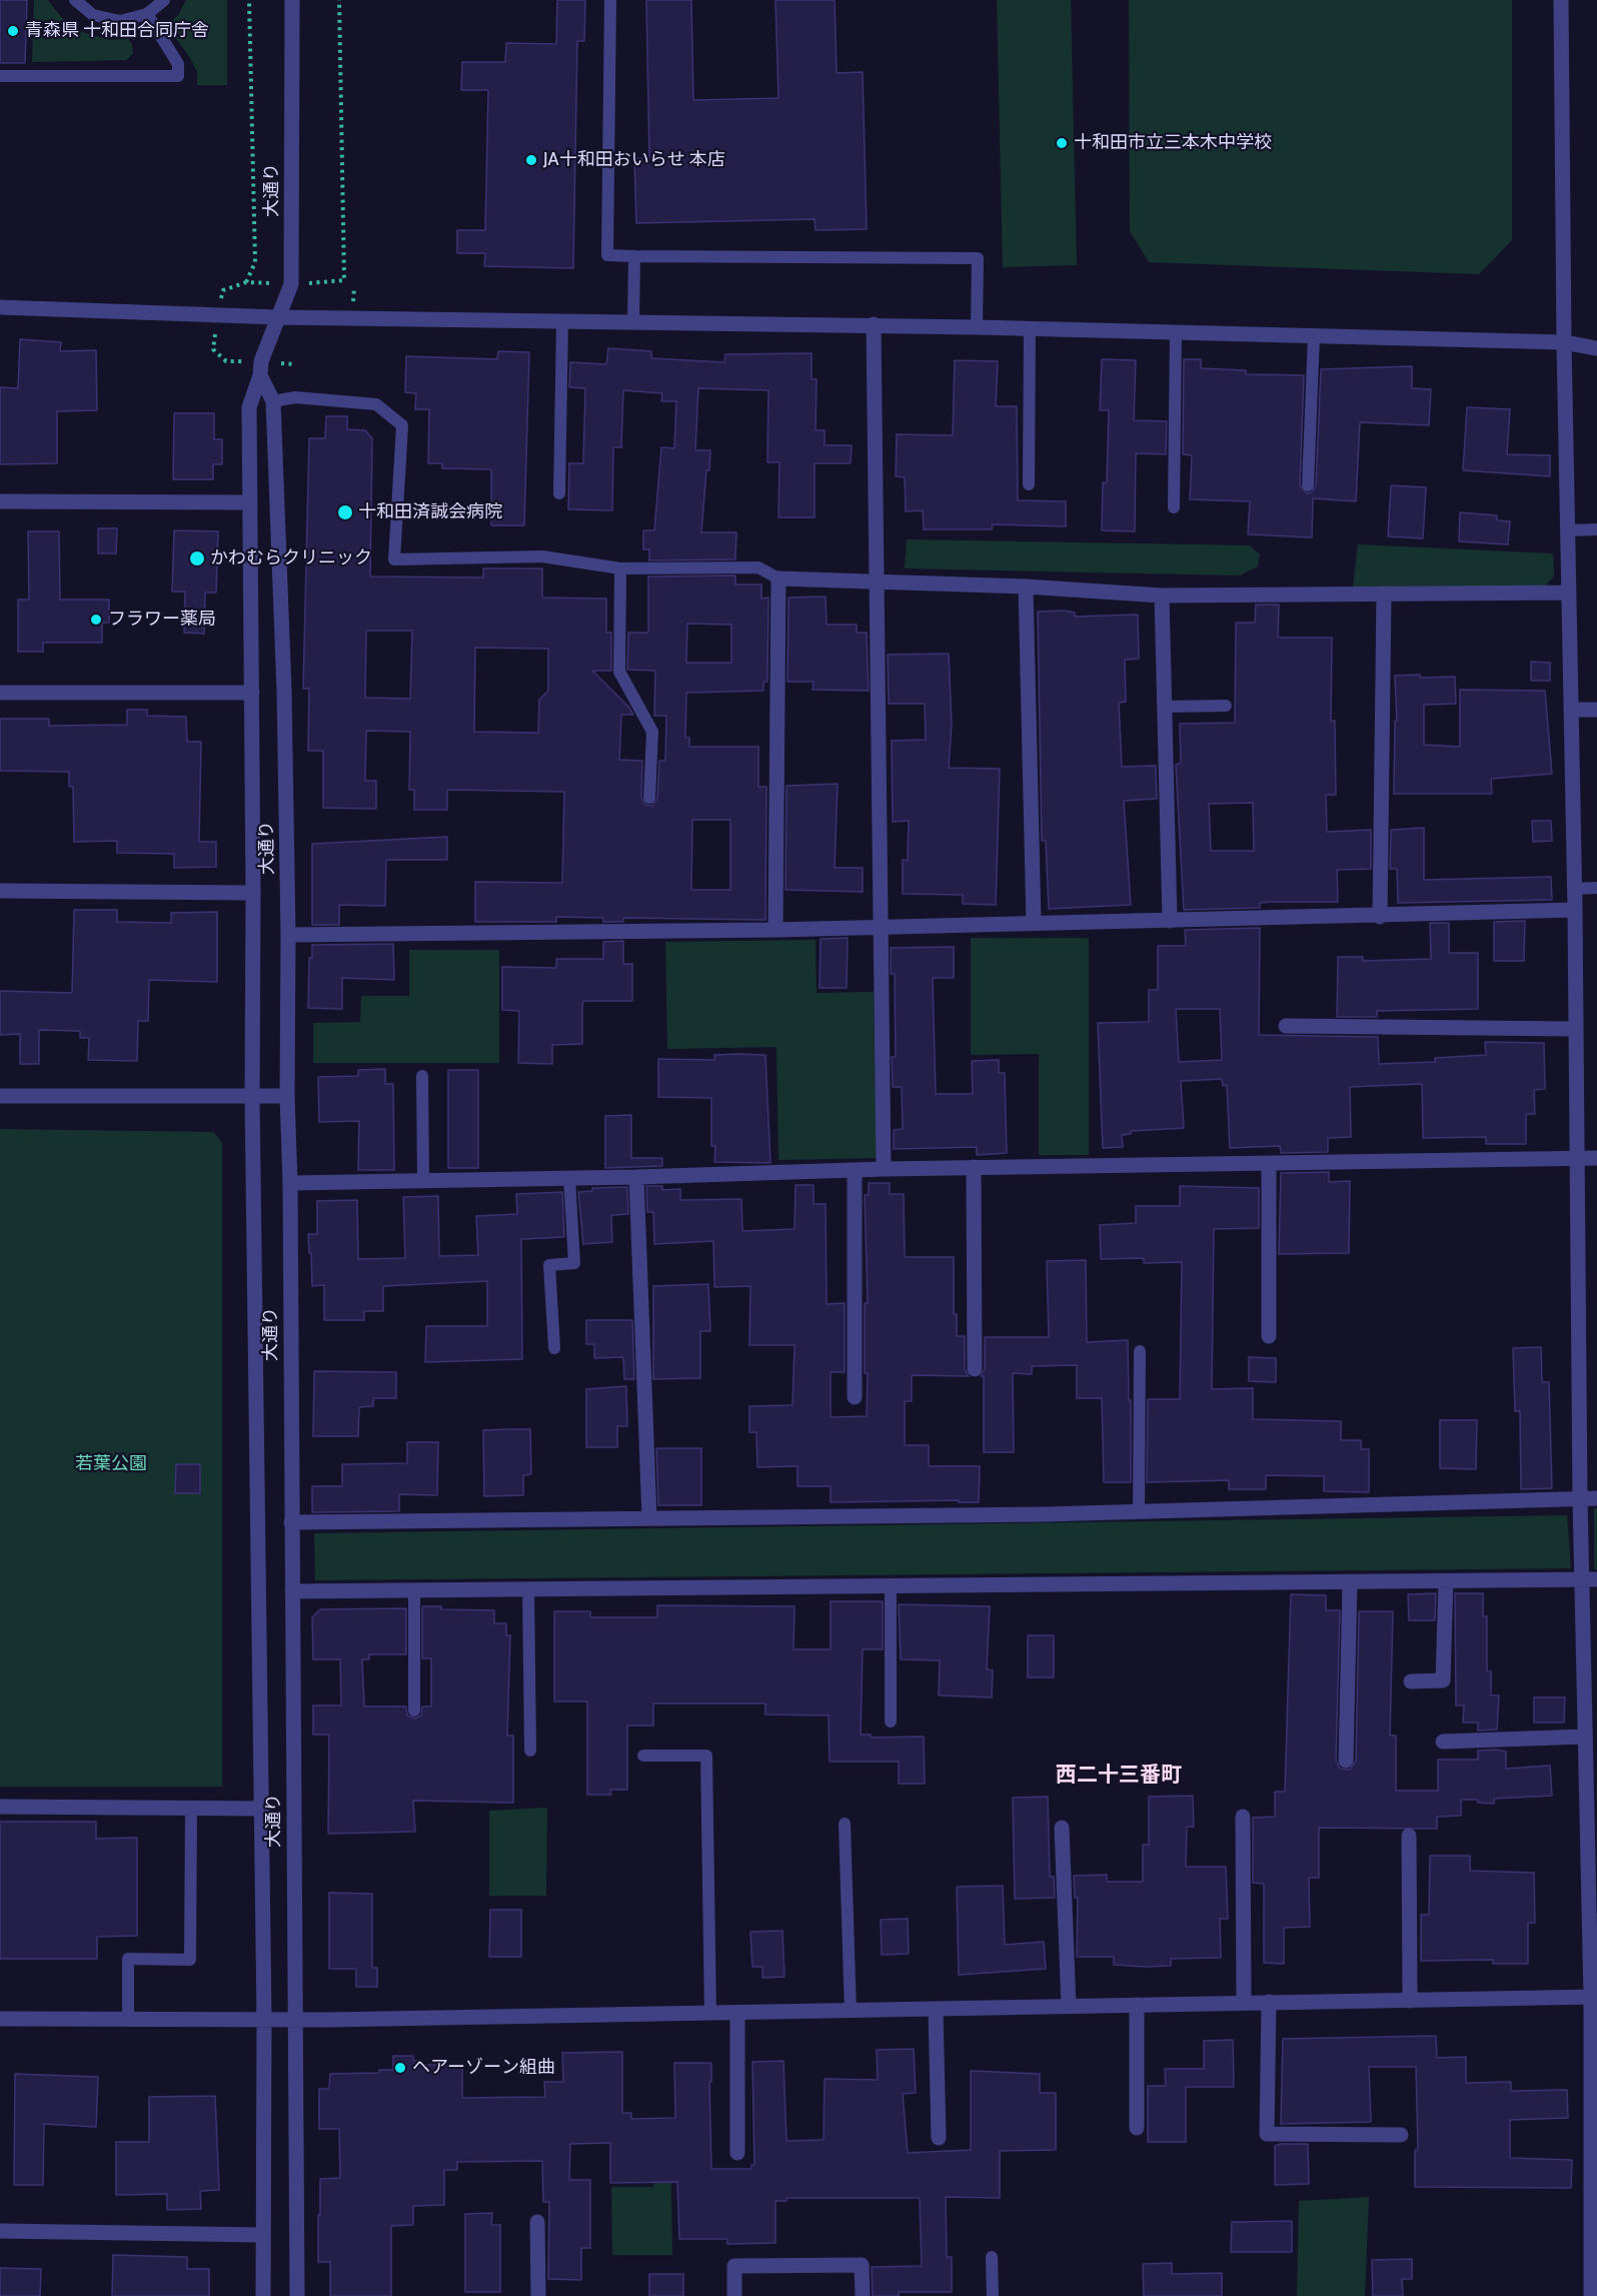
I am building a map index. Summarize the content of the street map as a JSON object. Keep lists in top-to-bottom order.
{
  "streets": {
    "street": ["大通り"]
  },
  "districts": ["西二十三番町"],
  "parks": ["若葉公園"],
  "places": [
    "青森県 十和田合同庁舎",
    "十和田市立三本木中学校",
    "JA十和田おいらせ 本店",
    "十和田済誠会病院",
    "かわむらクリニック",
    "フラワー薬局",
    "ヘアーゾーン組曲"
  ]
}
